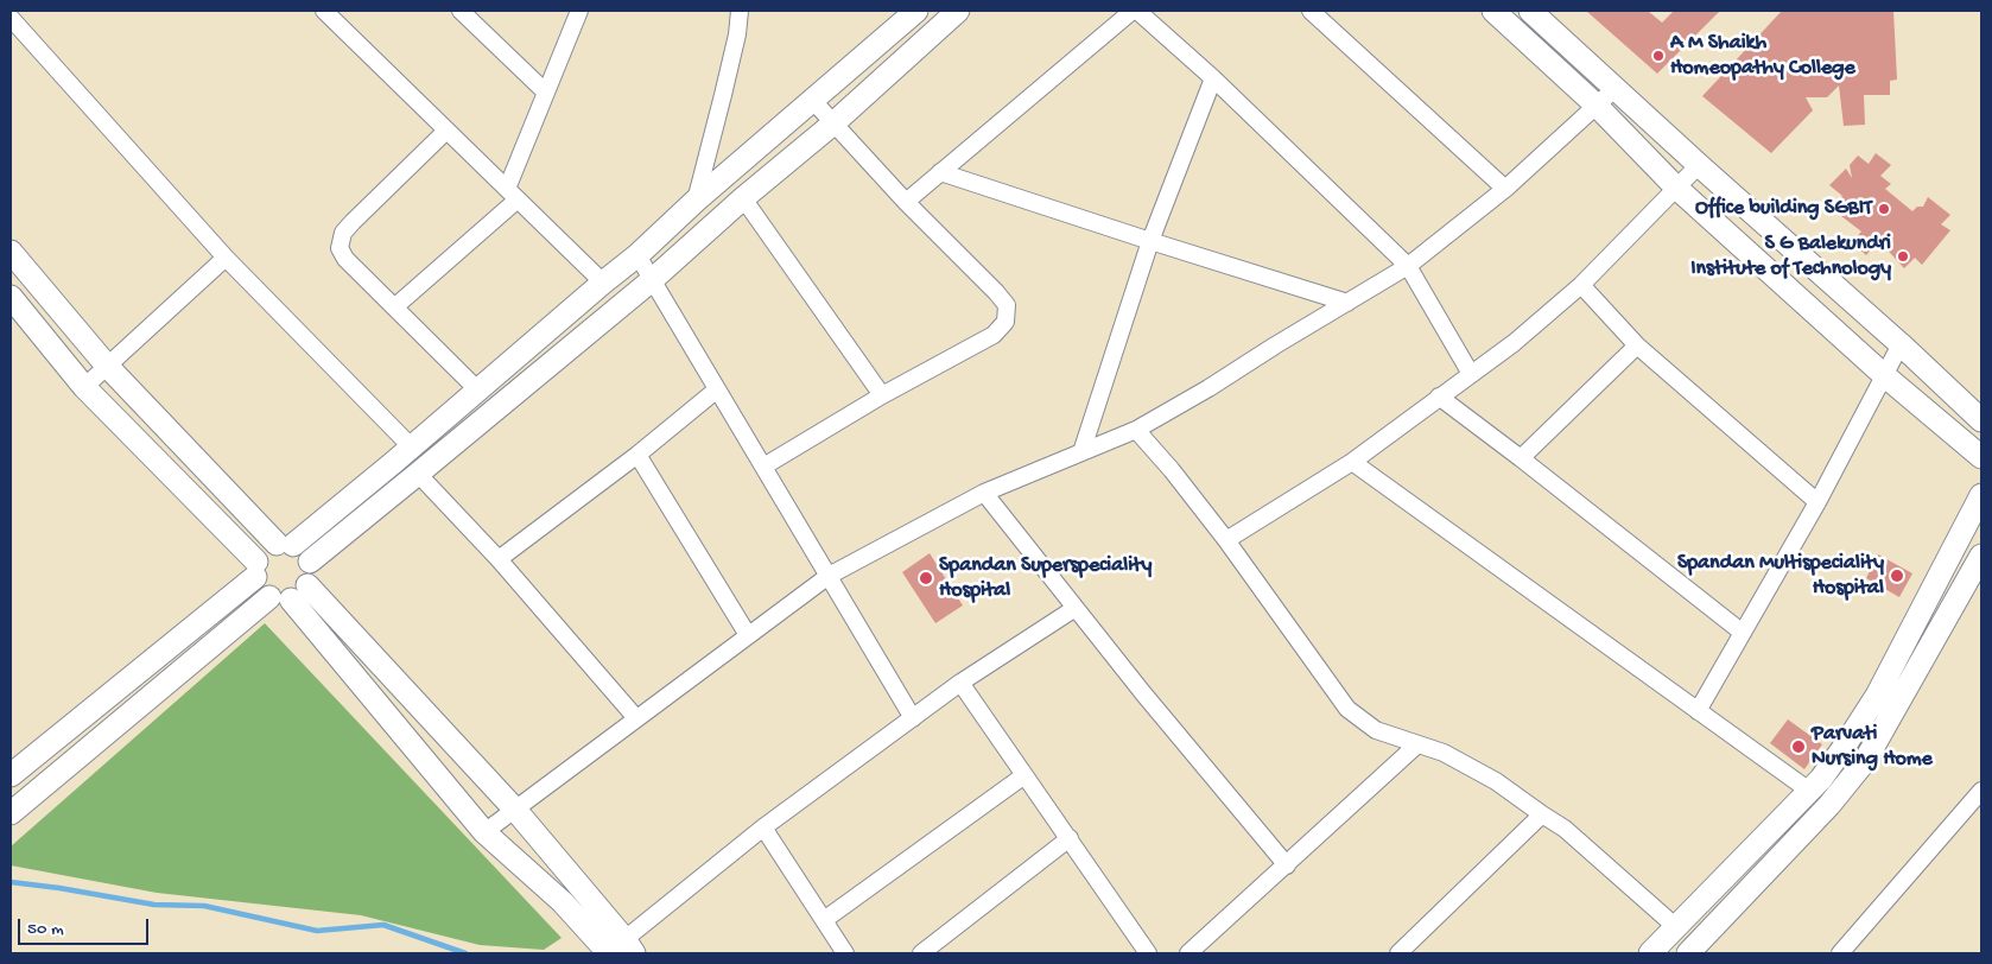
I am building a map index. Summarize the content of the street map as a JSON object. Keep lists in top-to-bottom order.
{
  "places": [
    "A M Shaikh Homeopathy College",
    "Office building SGBIT",
    "S G Balekundri Institute of Technology",
    "Spandan Multispeciality Hospital",
    "Spandan Superspeciality Hospital",
    "Parvati Nursing Home"
  ],
  "scale_bar": "50 m"
}
